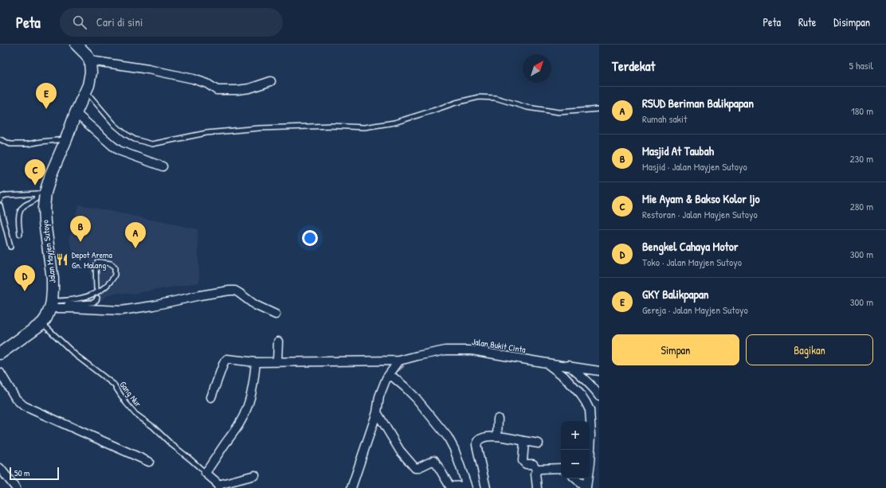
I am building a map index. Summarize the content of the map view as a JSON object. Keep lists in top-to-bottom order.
{
  "streets": {
    "main road": ["Jalan Mayjen Sutoyo"],
    "street": ["Jalan Bukit Cinta"],
    "lane": ["Gang Nur"]
  },
  "crossings": [
    ["Jalan Mayjen Sutoyo", "Gang Nur"]
  ],
  "places": {
    "restaurant": ["Depot Arema Gn. Malang"]
  },
  "scale_bar": "50 m",
  "north": "top right",
  "page": {
    "header": "Peta",
    "search": "Cari di sini",
    "nav": ["Peta", "Rute", "Disimpan"],
    "heading": ["Terdekat", "5 hasil"],
    "pins": [
      "E",
      "C",
      "B",
      "A",
      "D"
    ],
    "list": [
      {
        "mark": "A",
        "name": "RSUD Beriman Balikpapan",
        "note": "Rumah sakit",
        "value": "180 m"
      },
      {
        "mark": "B",
        "name": "Masjid At Taubah",
        "note": "Masjid · Jalan Mayjen Sutoyo",
        "value": "230 m"
      },
      {
        "mark": "C",
        "name": "Mie Ayam & Bakso Kolor Ijo",
        "note": "Restoran · Jalan Mayjen Sutoyo",
        "value": "280 m"
      },
      {
        "mark": "D",
        "name": "Bengkel Cahaya Motor",
        "note": "Toko · Jalan Mayjen Sutoyo",
        "value": "300 m"
      },
      {
        "mark": "E",
        "name": "GKY Balikpapan",
        "note": "Gereja · Jalan Mayjen Sutoyo",
        "value": "300 m"
      }
    ],
    "buttons": ["Simpan", "Bagikan"],
    "map_buttons": ["+", "−"],
    "scale": "50 m"
  }
}
